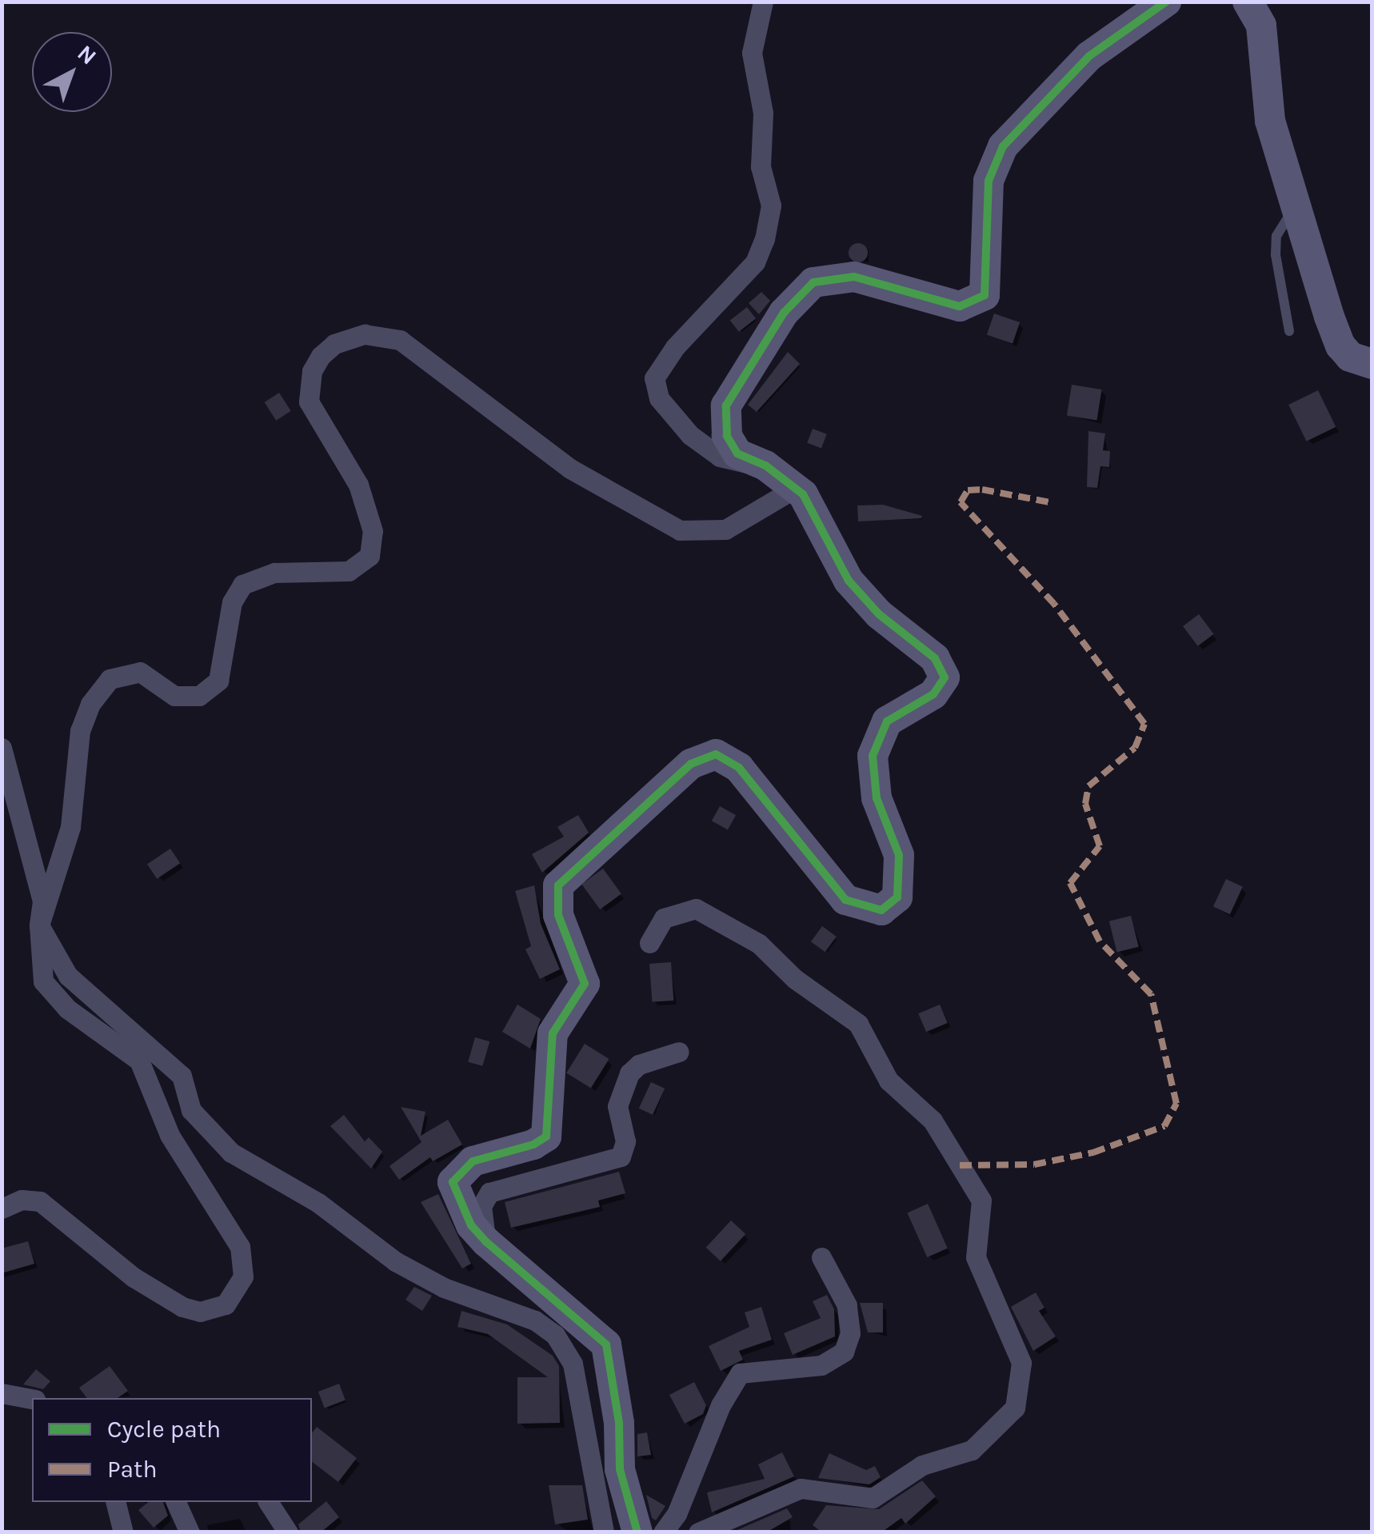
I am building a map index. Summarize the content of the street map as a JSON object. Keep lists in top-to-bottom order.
{
  "legend": ["Cycle path", "Path"],
  "north": "top right"
}
